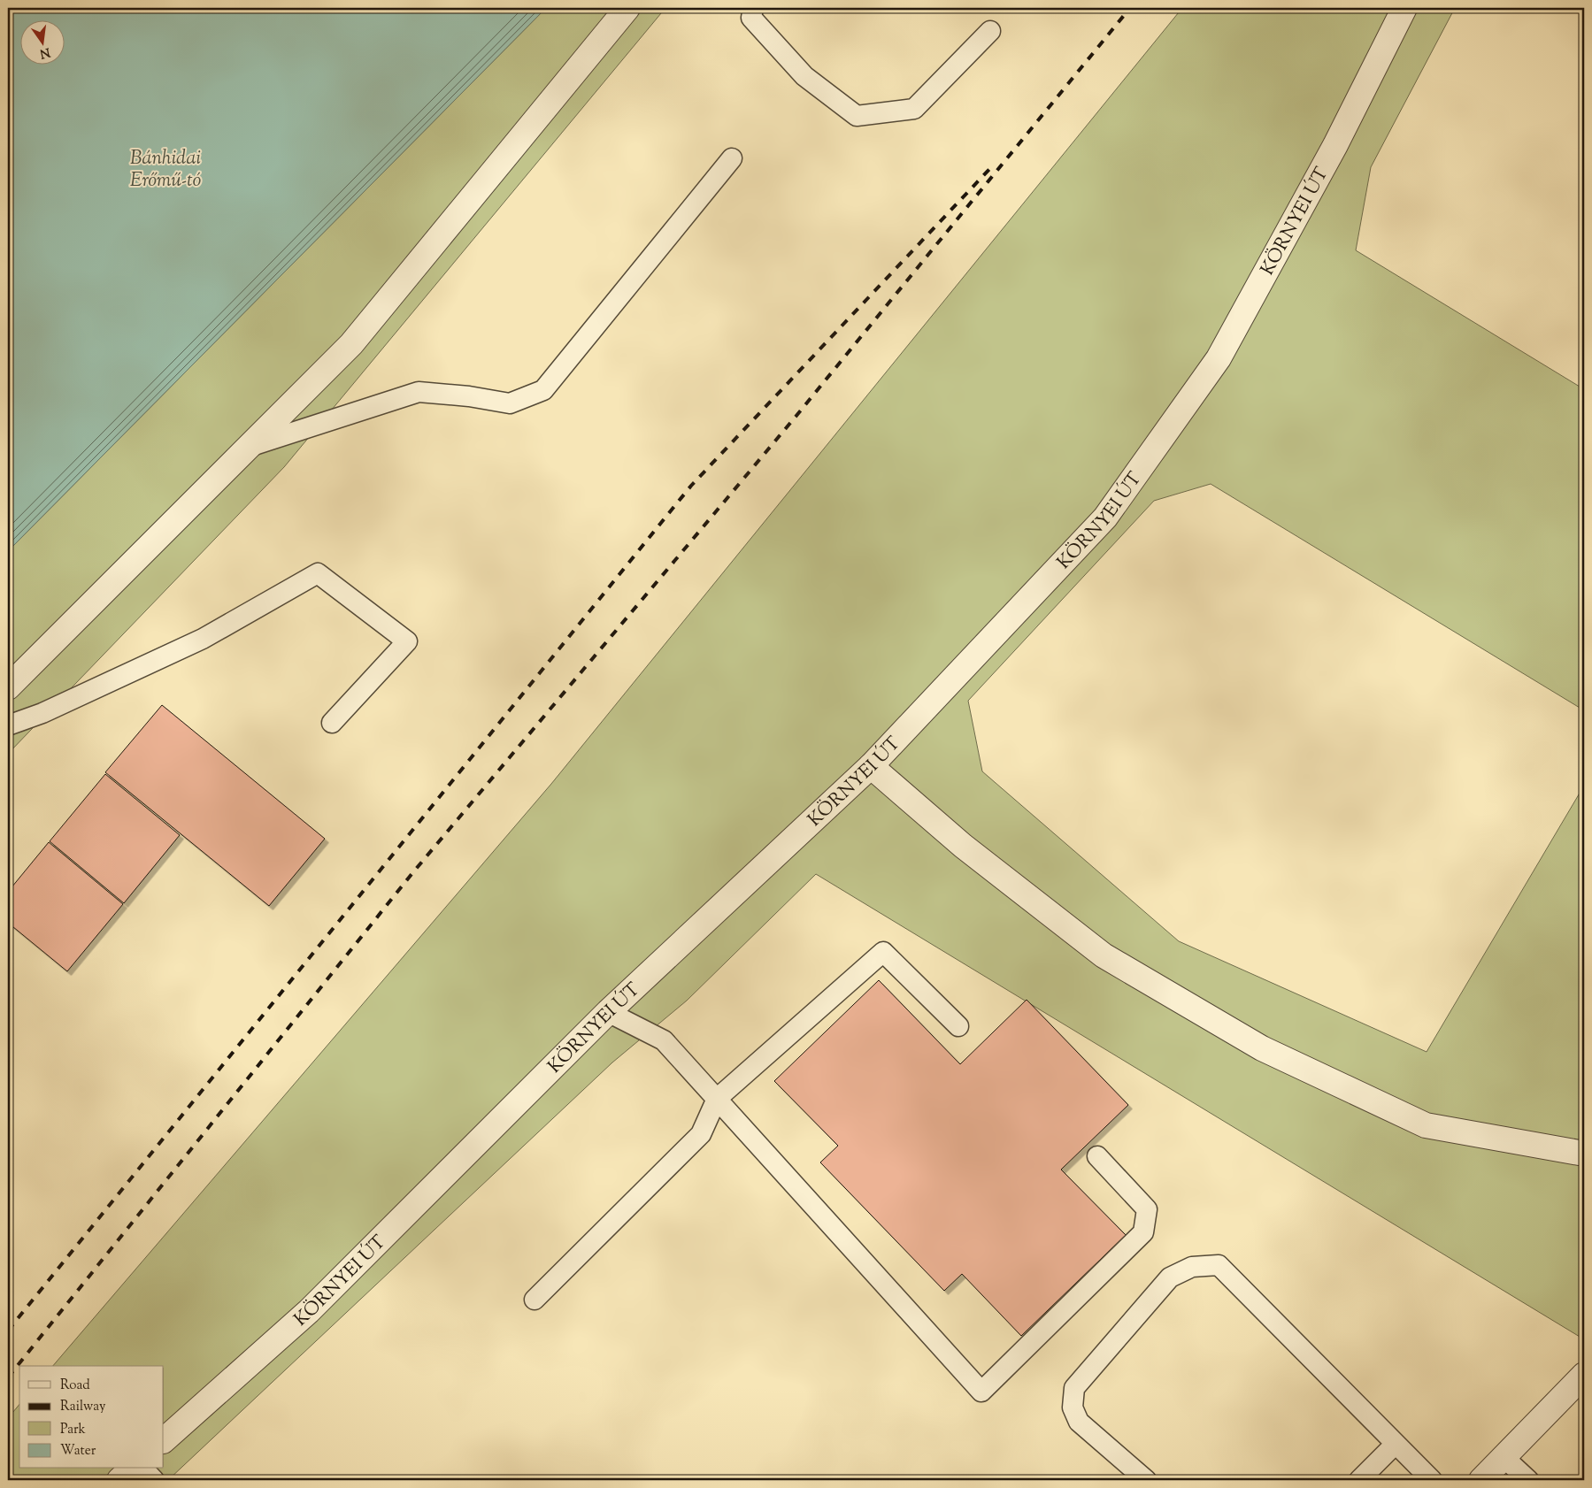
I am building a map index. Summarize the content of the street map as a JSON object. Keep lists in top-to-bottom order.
{
  "streets": {
    "street": ["KÖRNYEI ÚT"]
  },
  "water": ["Bánhidai Erőmű-tó"],
  "legend": [
    "Road",
    "Railway",
    "Park",
    "Water"
  ],
  "north": "bottom"
}
